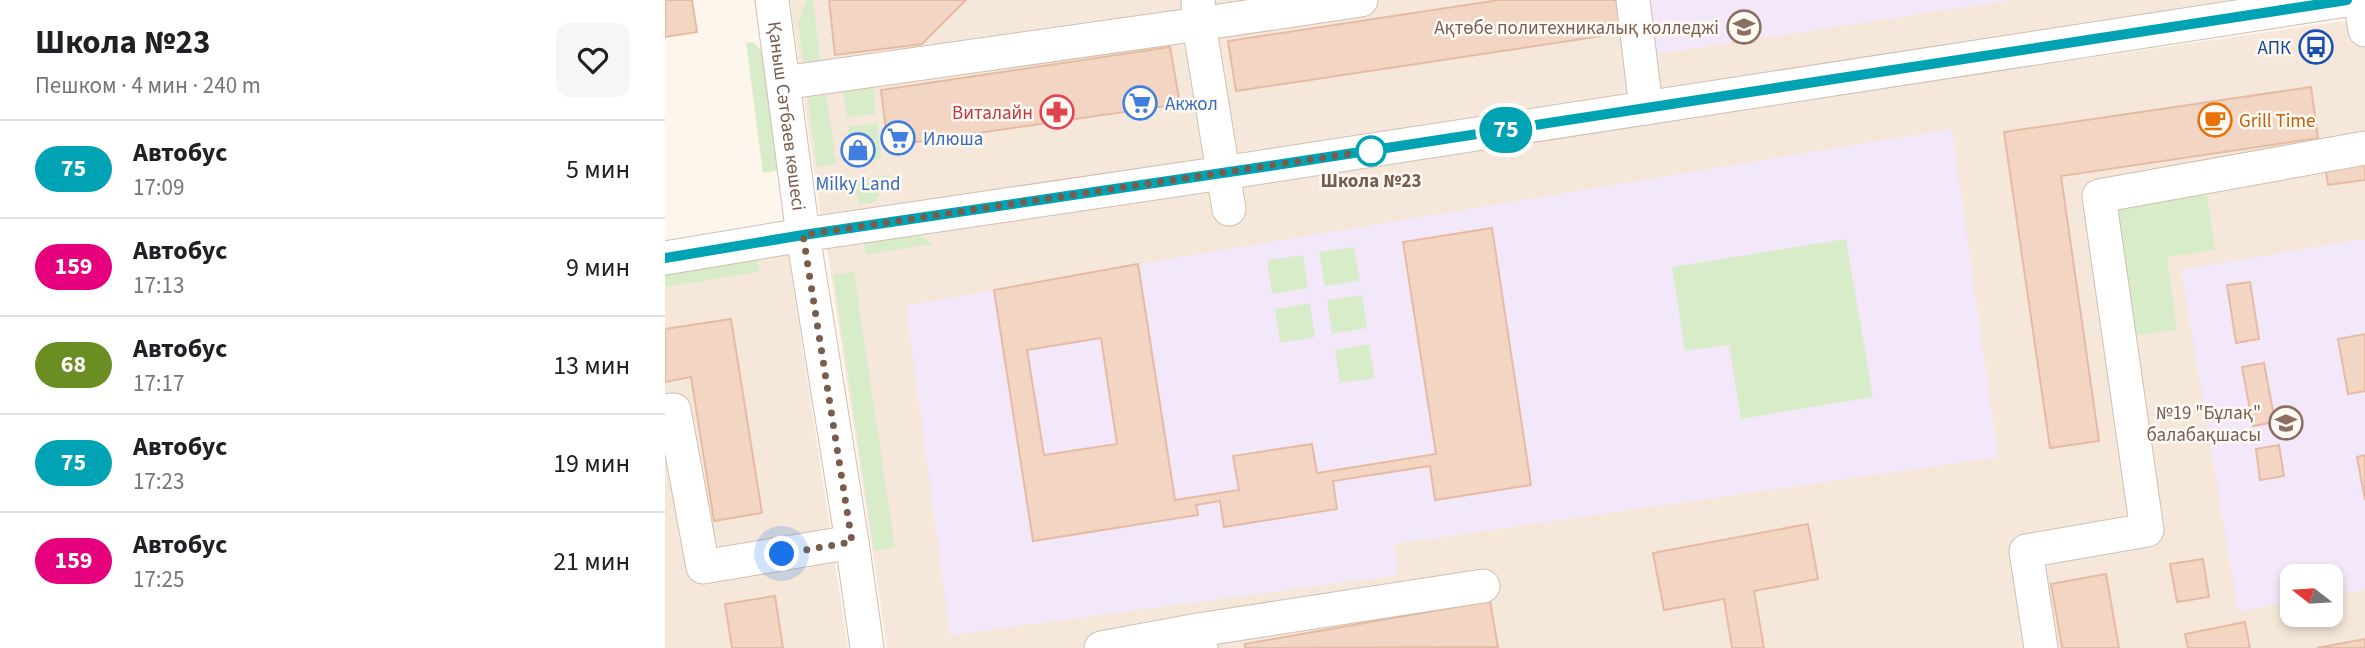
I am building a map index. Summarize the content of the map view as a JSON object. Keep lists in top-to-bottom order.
{
  "streets": {
    "street": ["Қаныш Сәтбаев көшесі"]
  },
  "places": {
    "school or university": ["Ақтөбе политехникалық колледжі", "№19 \"Бұлақ\" балабақшасы"],
    "bus stop": ["АПК"],
    "supermarket": ["Акжол", "Илюша"],
    "pharmacy": ["Виталайн"],
    "cafe": ["Grill Time"],
    "shop": ["Milky Land"],
    "other": ["Школа №23"]
  },
  "lines": ["bus line 75"],
  "north": "left",
  "page": {
    "heading": ["Школа №23", "Пешком · 4 мин · 240 m"],
    "on_map": "75",
    "list": [
      {
        "mark": "75",
        "name": "Автобус",
        "note": "17:09",
        "value": "5 мин"
      },
      {
        "mark": "159",
        "name": "Автобус",
        "note": "17:13",
        "value": "9 мин"
      },
      {
        "mark": "68",
        "name": "Автобус",
        "note": "17:17",
        "value": "13 мин"
      },
      {
        "mark": "75",
        "name": "Автобус",
        "note": "17:23",
        "value": "19 мин"
      },
      {
        "mark": "159",
        "name": "Автобус",
        "note": "17:25",
        "value": "21 мин"
      }
    ]
  }
}
